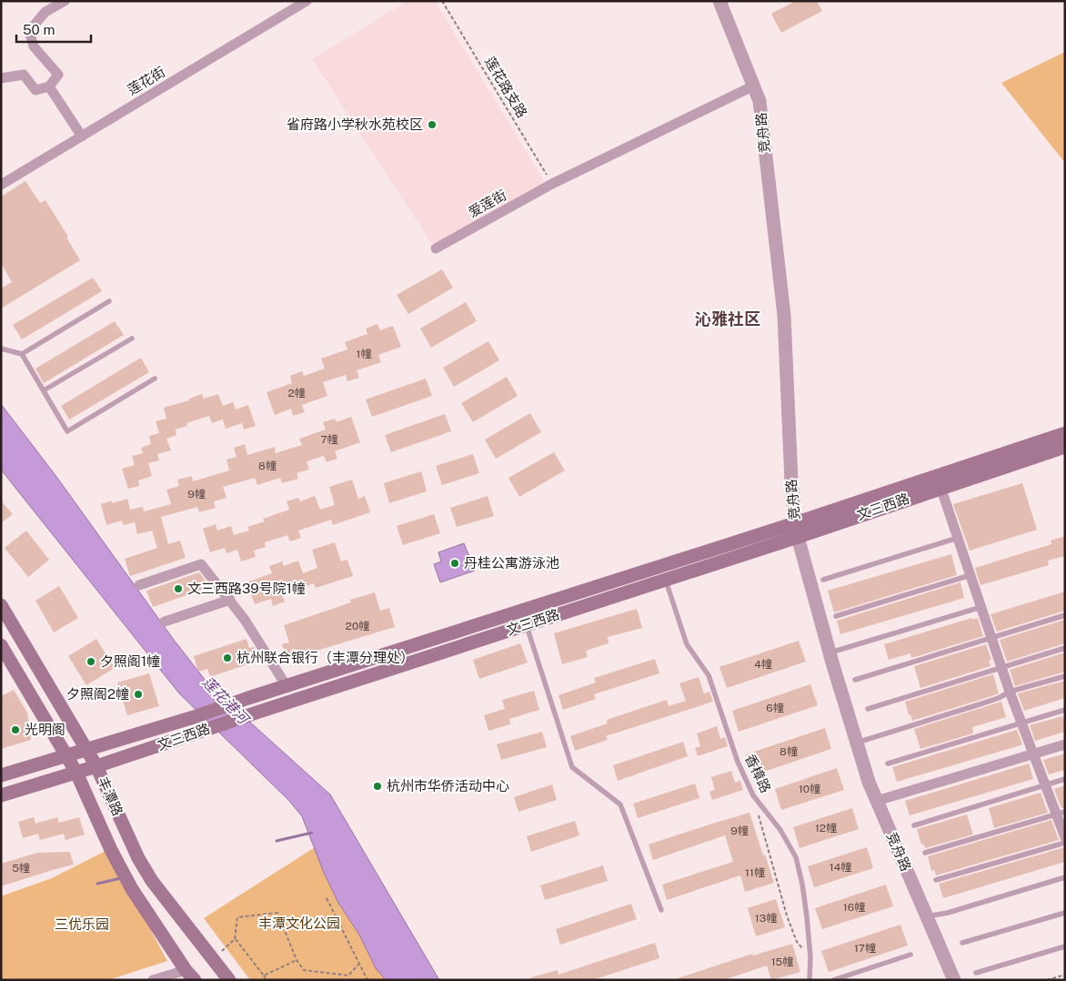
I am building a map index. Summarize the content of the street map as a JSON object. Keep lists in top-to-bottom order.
{
  "streets": {
    "main road": ["文三西路", "丰潭路"],
    "street": ["莲花街", "竞舟路", "爱莲街"],
    "lane": ["香樟路"],
    "path": ["莲花路支路"]
  },
  "crossings": [
    ["莲花路支路", "爱莲街"],
    ["竞舟路", "爱莲街"],
    ["竞舟路", "文三西路"],
    ["文三西路", "香樟路"],
    ["文三西路", "丰潭路"]
  ],
  "districts": ["沁雅社区"],
  "water": ["莲花港河"],
  "parks": ["丰潭文化公园", "三优乐园"],
  "places": [
    "省府路小学秋水苑校区",
    "丹桂公寓游泳池",
    "文三西路39号院1幢",
    "杭州联合银行（丰潭分理处）",
    "夕照阁1幢",
    "夕照阁2幢",
    "光明阁",
    "杭州市华侨活动中心"
  ],
  "house_numbers": [
    "1幢",
    "2幢",
    "7幢",
    "8幢",
    "9幢",
    "20幢",
    "4幢",
    "6幢",
    "8幢",
    "10幢",
    "12幢",
    "9幢",
    "14幢",
    "5幢",
    "11幢",
    "16幢",
    "13幢",
    "17幢",
    "15幢"
  ],
  "scale_bar": "50 m"
}
